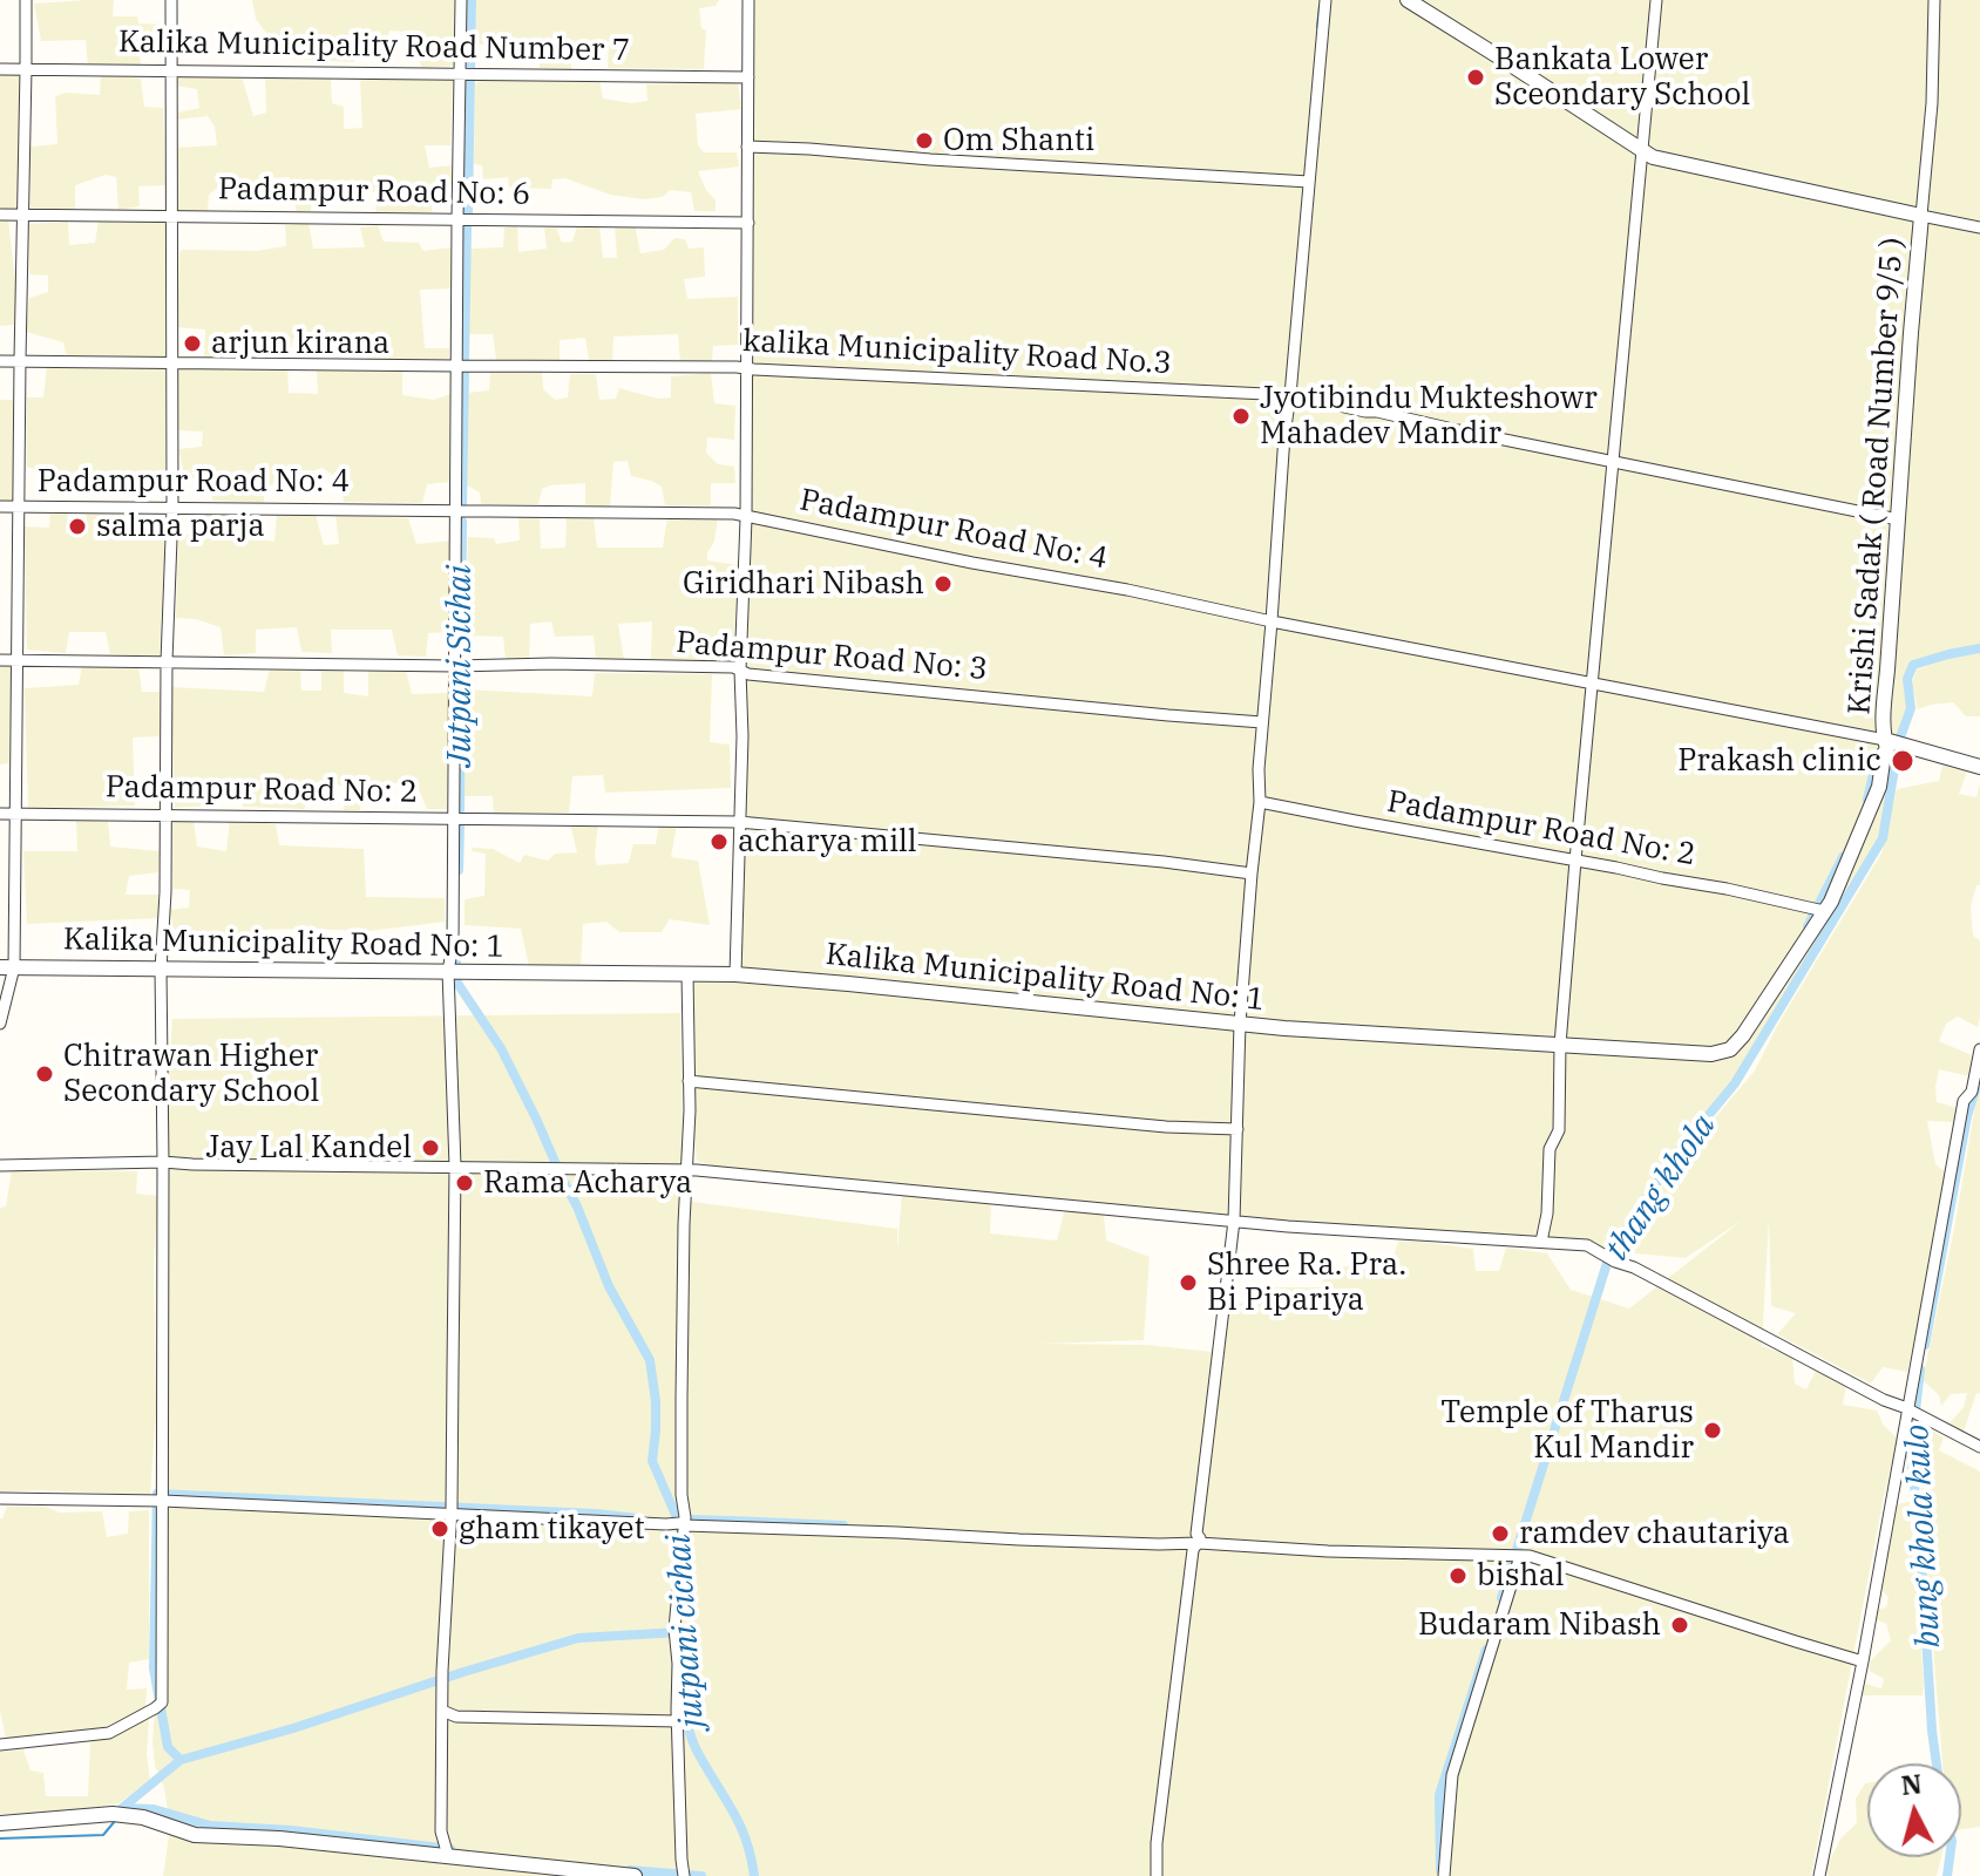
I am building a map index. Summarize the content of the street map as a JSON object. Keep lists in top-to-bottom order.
{
  "streets": {
    "street": [
      "Kalika Municipality Road Number 7",
      "Padampur Road No: 6",
      "kalika Municipality Road No.3",
      "Krishi Sadak ( Road Number 9/5 )",
      "Padampur Road No: 4",
      "Padampur Road No: 3",
      "Padampur Road No: 2",
      "Kalika Municipality Road No: 1"
    ]
  },
  "crossings": [
    ["kalika Municipality Road No.3", "Krishi Sadak ( Road Number 9/5 )"],
    ["Krishi Sadak ( Road Number 9/5 )", "Padampur Road No: 4"],
    ["Krishi Sadak ( Road Number 9/5 )", "Kalika Municipality Road No: 1"],
    ["Padampur Road No: 4", "Kalika Municipality Road No: 1"],
    ["Padampur Road No: 2", "Kalika Municipality Road No: 1"]
  ],
  "water": [
    "Jutpani Sichai",
    "thang khola",
    "bung khola kulo",
    "jutpani cichai"
  ],
  "places": [
    "Bankata Lower Sceondary School",
    "Om Shanti",
    "arjun kirana",
    "Jyotibindu Mukteshowr Mahadev Mandir",
    "salma parja",
    "Giridhari Nibash",
    "Prakash clinic",
    "acharya mill",
    "Chitrawan Higher Secondary School",
    "Jay Lal Kandel",
    "Rama Acharya",
    "Shree Ra. Pra. Bi Pipariya",
    "Temple of Tharus Kul Mandir",
    "gham tikayet",
    "ramdev chautariya",
    "bishal",
    "Budaram Nibash"
  ],
  "north": "top"
}
